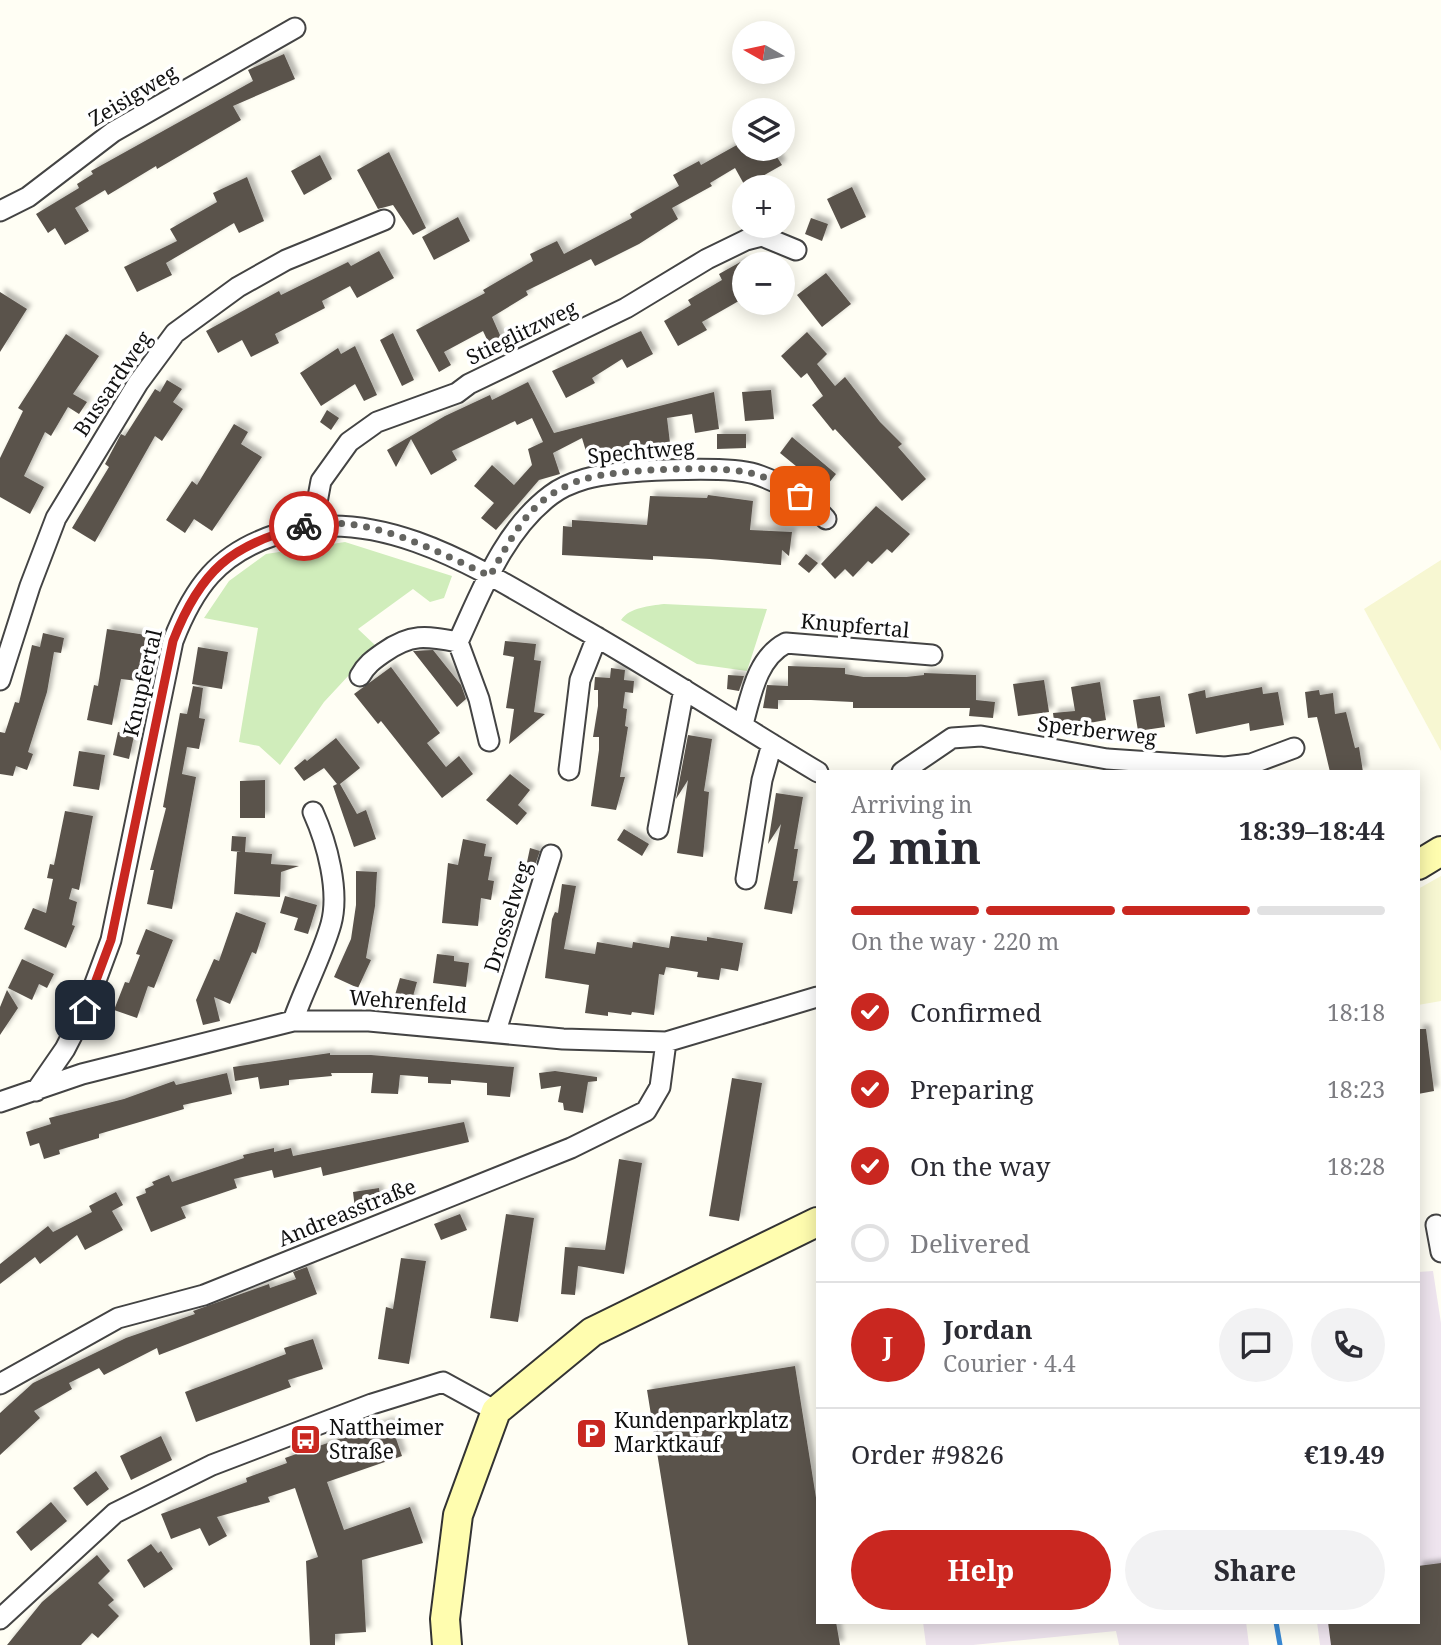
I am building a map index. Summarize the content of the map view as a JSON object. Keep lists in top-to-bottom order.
{
  "streets": {
    "street": [
      "Zeisigweg",
      "Stieglitzweg",
      "Bussardweg",
      "Spechtweg",
      "Knupfertal",
      "Sperberweg",
      "Drosselweg",
      "Wehrenfeld",
      "Andreasstraße"
    ]
  },
  "crossings": [
    ["Stieglitzweg", "Knupfertal"],
    ["Spechtweg", "Knupfertal"],
    ["Knupfertal", "Wehrenfeld"],
    ["Drosselweg", "Wehrenfeld"],
    ["Wehrenfeld", "Andreasstraße"]
  ],
  "places": {
    "parking": ["Kundenparkplatz Marktkauf"],
    "bus stop": ["Nattheimer Straße"]
  },
  "north": "left",
  "page": {
    "map_buttons": ["+", "−"],
    "heading": ["2 min", "Arriving in", "18:39–18:44"],
    "panel": [
      "Jordan",
      "Courier · 4.4",
      "Order #9826",
      "€19.49"
    ],
    "bar": "On the way · 220 m",
    "list": [
      ["Confirmed", "18:18"],
      ["Preparing", "18:23"],
      ["On the way", "18:28"],
      "Delivered"
    ],
    "round": "J",
    "buttons": ["Help", "Share"]
  }
}
